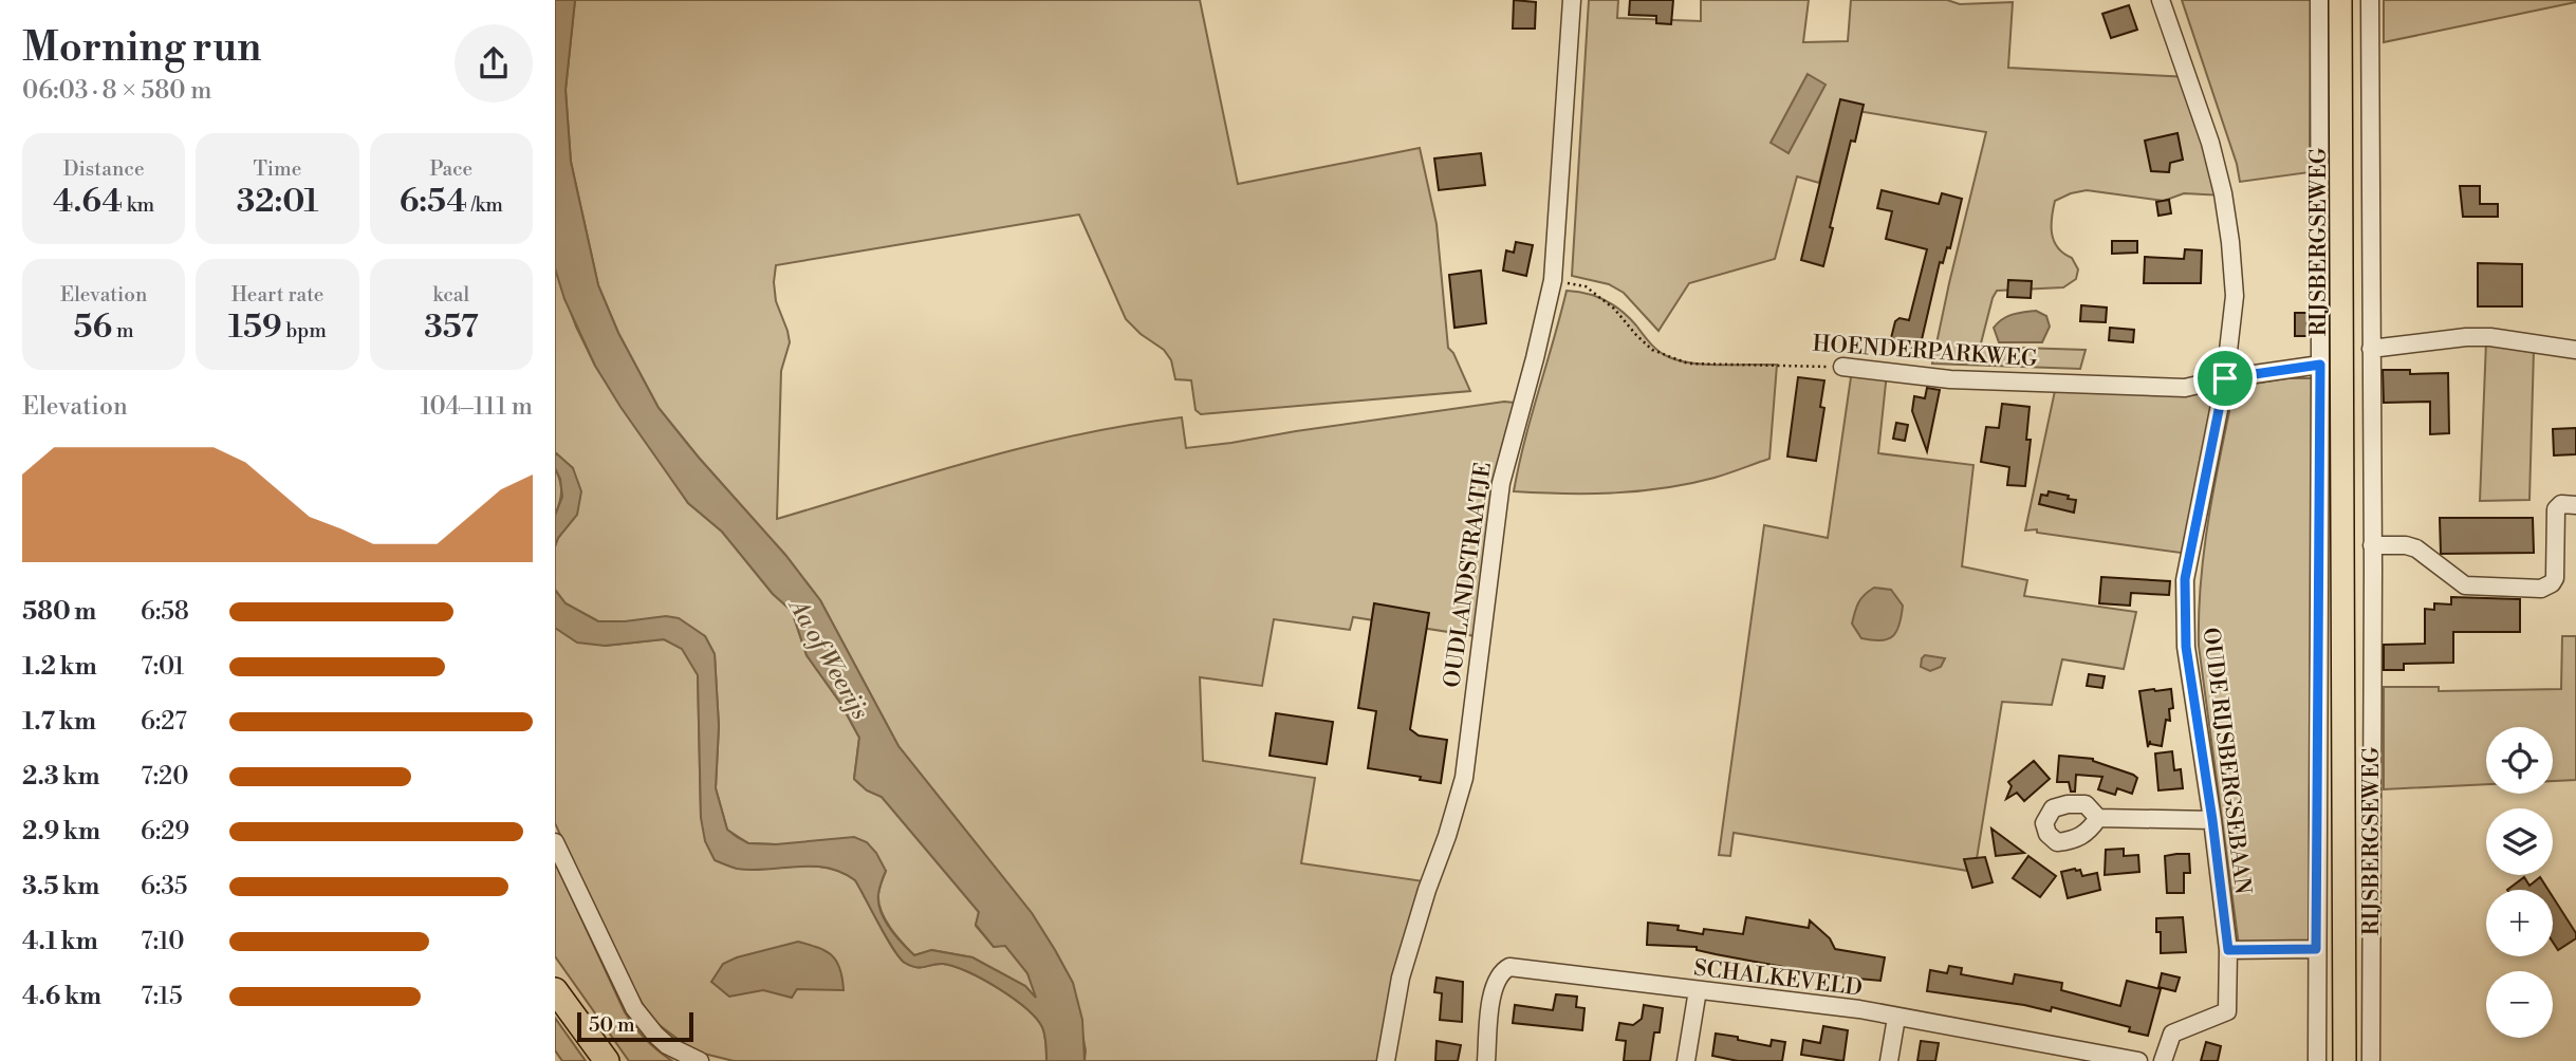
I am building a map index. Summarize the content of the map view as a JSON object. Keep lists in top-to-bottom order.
{
  "streets": {
    "main road": ["RIJSBERGSEWEG"],
    "street": [
      "HOENDERPARKWEG",
      "OUDLANDSTRAATJE",
      "OUDE RIJSBERGSEBAAN",
      "SCHALKEVELD"
    ]
  },
  "crossings": [
    ["RIJSBERGSEWEG", "HOENDERPARKWEG"],
    ["HOENDERPARKWEG", "OUDLANDSTRAATJE"],
    ["HOENDERPARKWEG", "OUDE RIJSBERGSEBAAN"]
  ],
  "water": ["Aa of Weerijs"],
  "scale_bar": "50 m",
  "page": {
    "heading": ["Morning run", "06:03 · 8 × 580 m"],
    "stats": [
      ["Distance", "4.64 km"],
      ["Time", "32:01"],
      ["Pace", "6:54 /km"],
      ["Elevation", "56 m"],
      ["Heart rate", "159 bpm"],
      ["kcal", "357"]
    ],
    "chart": ["Elevation", "104–111 m"],
    "list": [
      {
        "name": "580 m",
        "note": "6:58"
      },
      {
        "name": "1.2 km",
        "note": "7:01"
      },
      {
        "name": "1.7 km",
        "note": "6:27"
      },
      {
        "name": "2.3 km",
        "note": "7:20"
      },
      {
        "name": "2.9 km",
        "note": "6:29"
      },
      {
        "name": "3.5 km",
        "note": "6:35"
      },
      {
        "name": "4.1 km",
        "note": "7:10"
      },
      {
        "name": "4.6 km",
        "note": "7:15"
      }
    ],
    "map_buttons": ["+", "−"],
    "scale": "50 m"
  }
}
